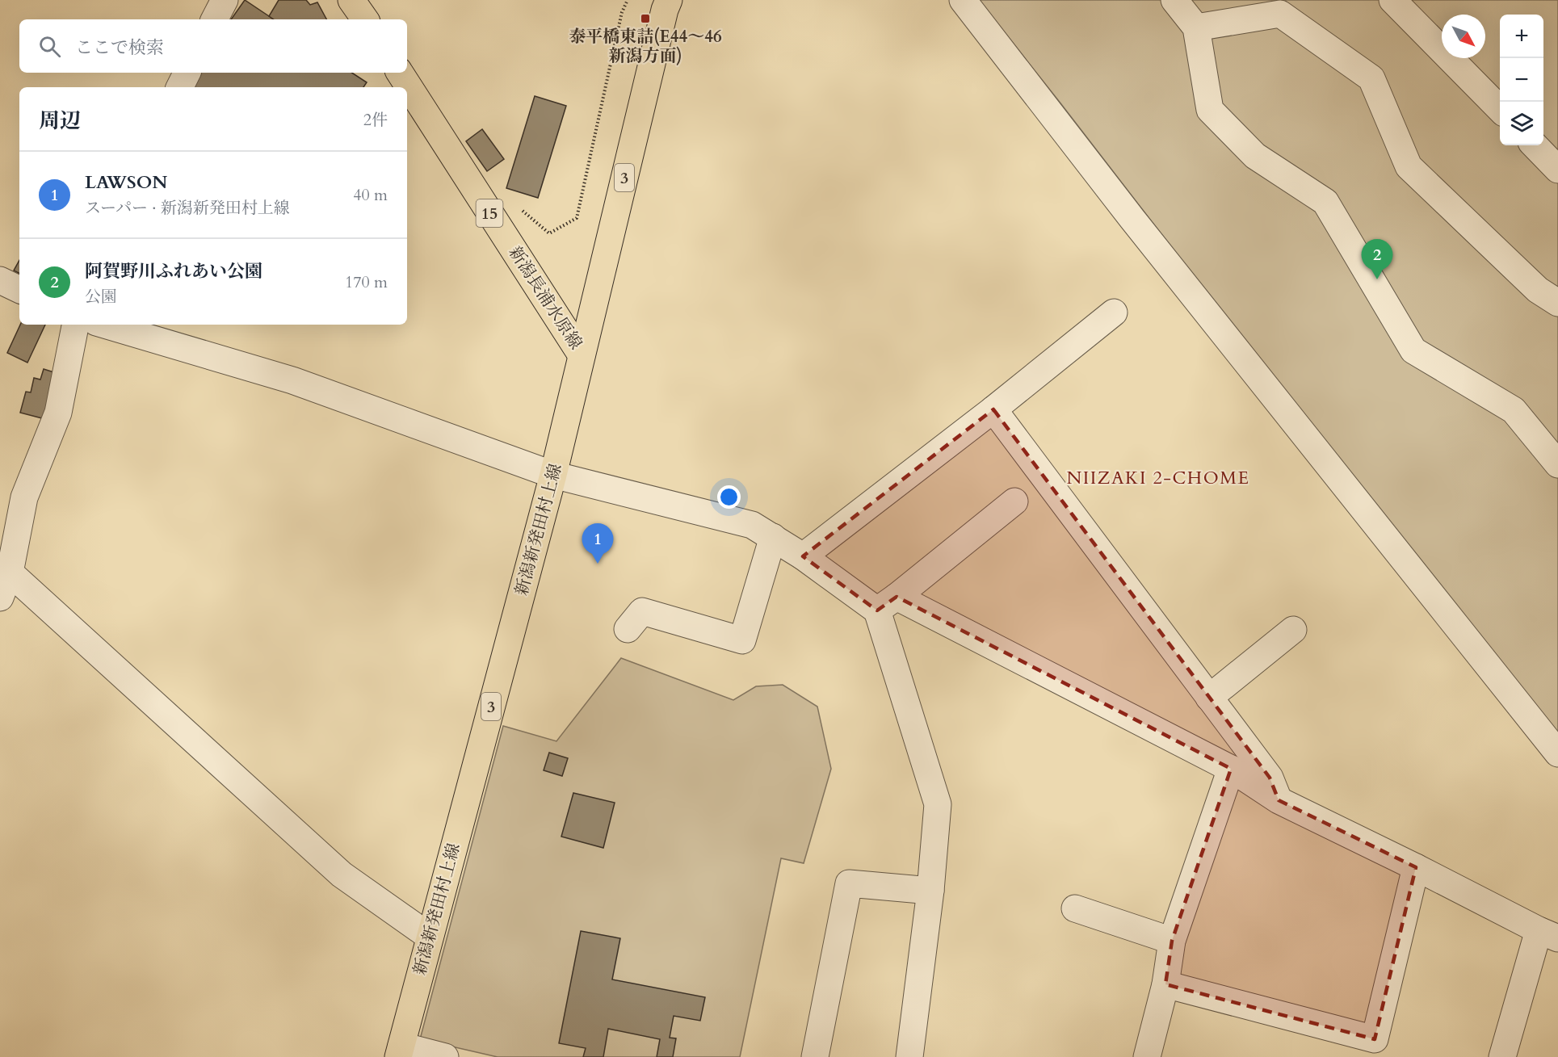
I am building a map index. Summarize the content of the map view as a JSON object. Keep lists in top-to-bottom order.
{
  "streets": {
    "main road": [
      "3",
      "15",
      "新潟長浦水原線",
      "新潟新発田村上線"
    ]
  },
  "crossings": [
    ["新潟長浦水原線", "新潟新発田村上線"]
  ],
  "districts": ["NIIZAKI 2-CHOME"],
  "places": {
    "transit": ["泰平橋東詰(E44～46 新潟方面)"]
  },
  "north": "bottom right",
  "page": {
    "map_buttons": ["+", "−"],
    "search": "ここで検索",
    "heading": ["周辺", "2件"],
    "list": [
      {
        "mark": "1",
        "name": "LAWSON",
        "note": "スーパー · 新潟新発田村上線",
        "value": "40 m"
      },
      {
        "mark": "2",
        "name": "阿賀野川ふれあい公園",
        "note": "公園",
        "value": "170 m"
      }
    ],
    "pins": ["2", "1"]
  }
}
